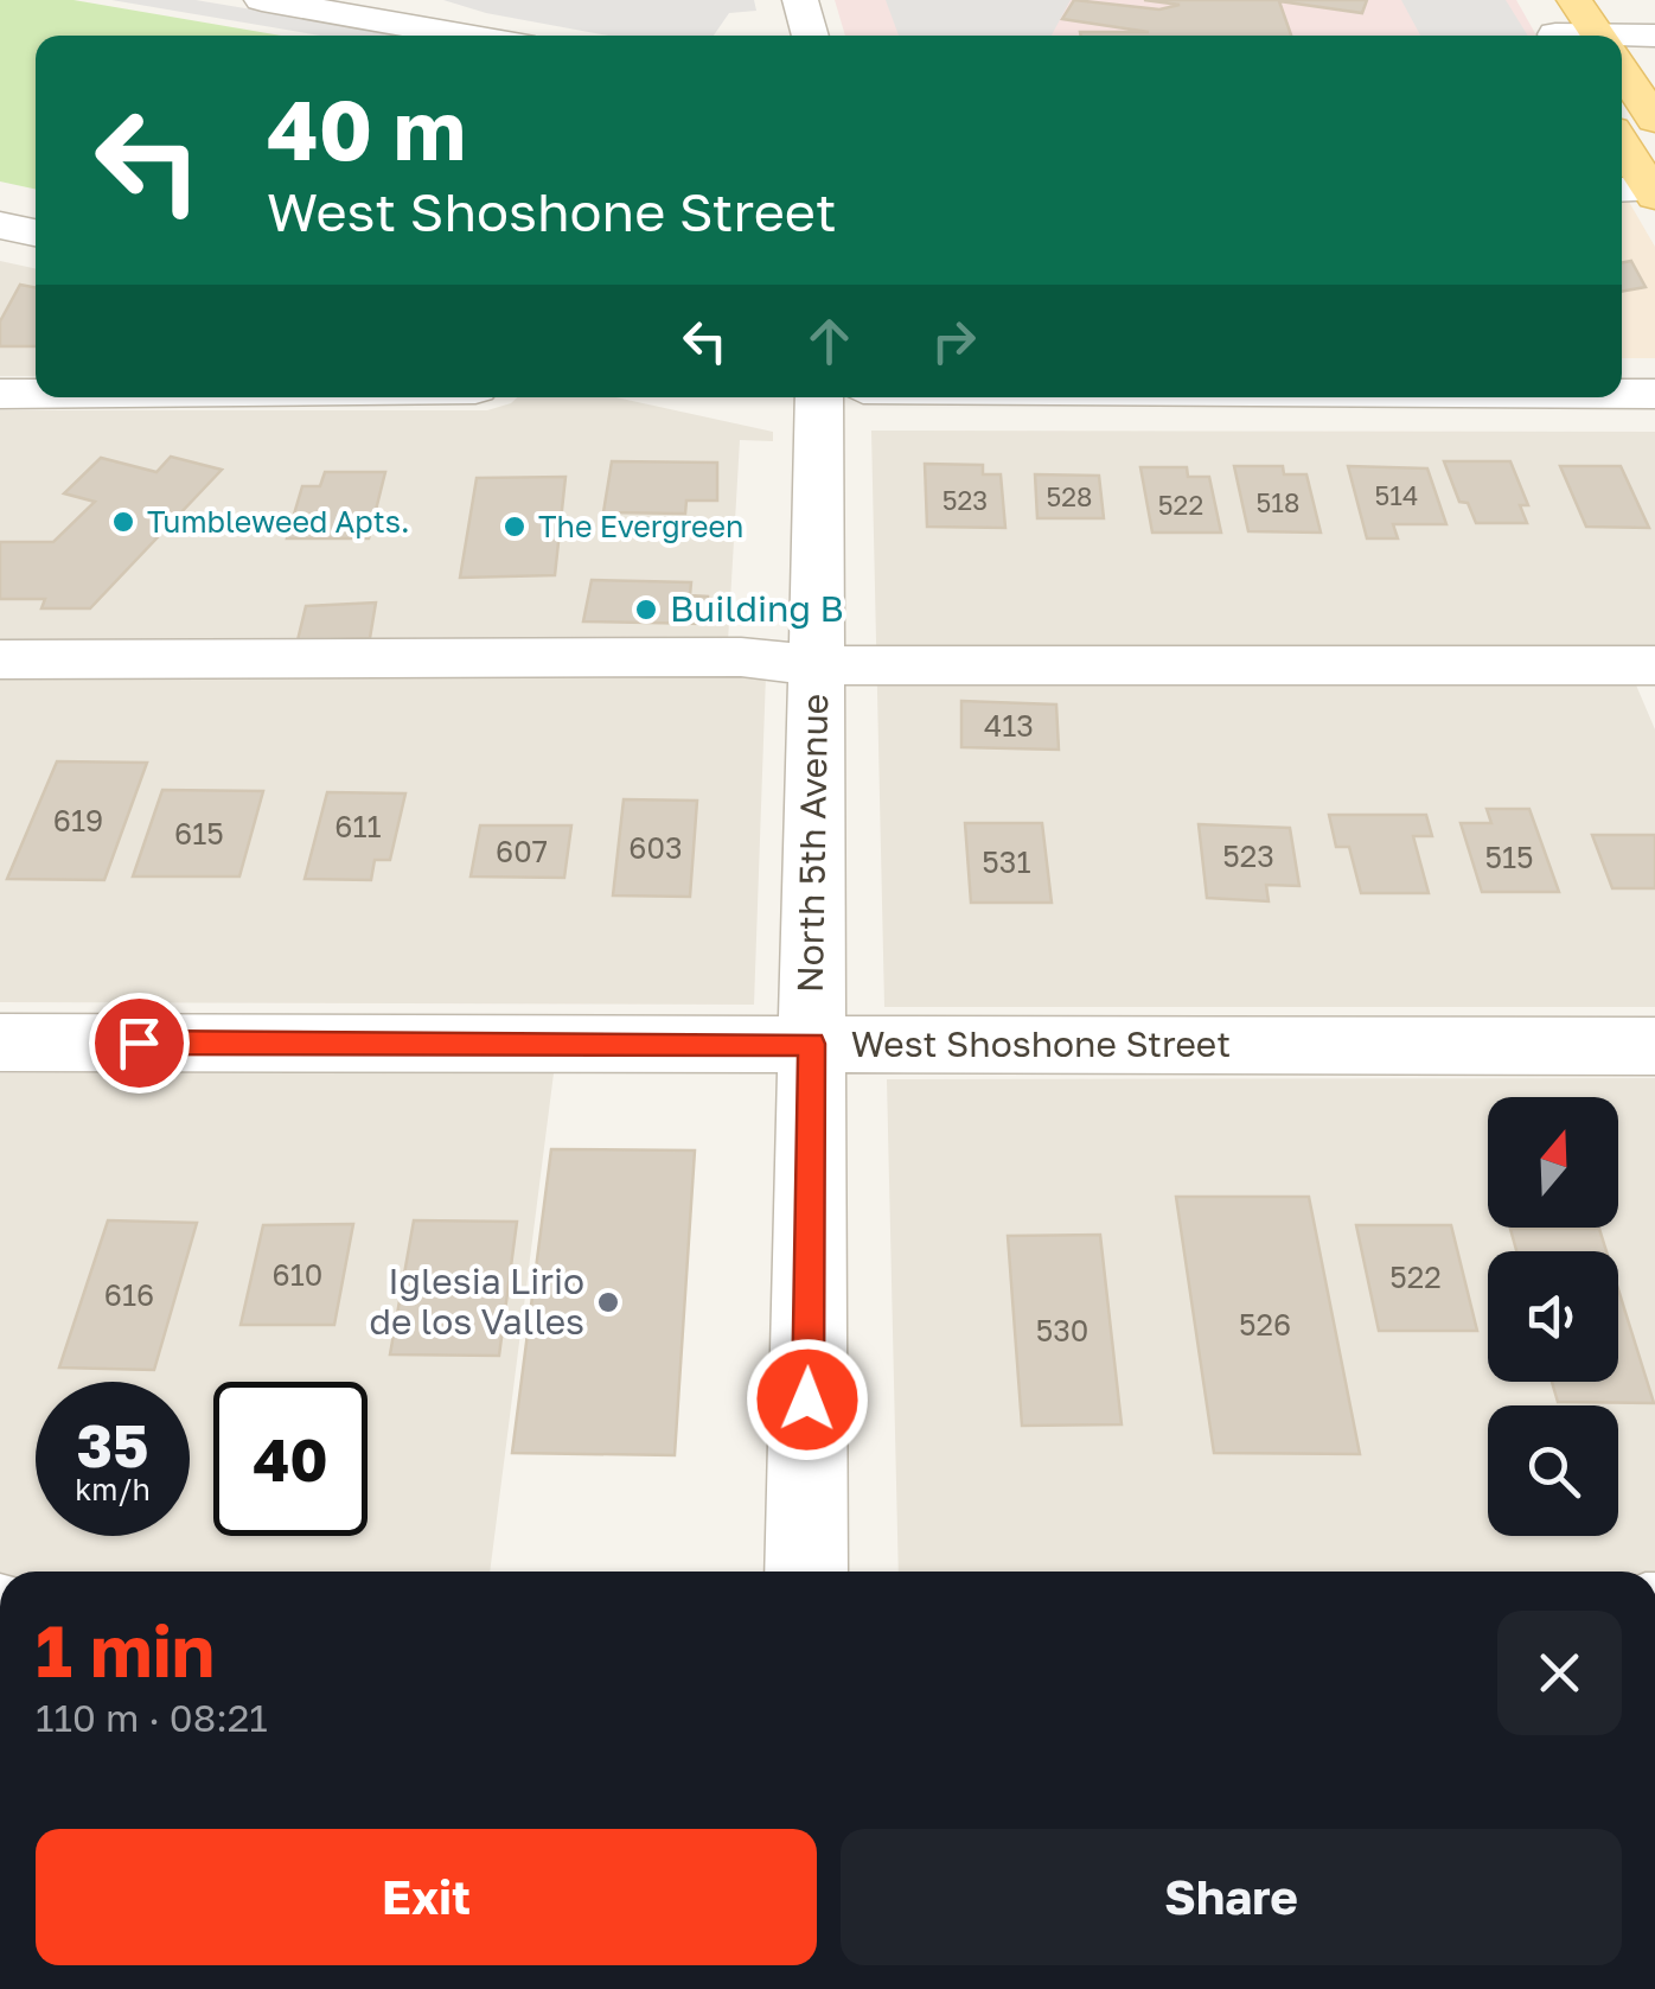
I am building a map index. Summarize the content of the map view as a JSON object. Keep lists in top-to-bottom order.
{
  "streets": {
    "street": ["North 5th Avenue", "West Shoshone Street"]
  },
  "crossings": [
    ["North 5th Avenue", "West Shoshone Street"]
  ],
  "places": [
    "Tumbleweed Apts.",
    "The Evergreen",
    "Building B",
    "Iglesia Lirio de los Valles"
  ],
  "house_numbers": [
    "514",
    "528",
    "523",
    "518",
    "522",
    "413",
    "619",
    "611",
    "615",
    "603",
    "607",
    "523",
    "515",
    "531",
    "610",
    "522",
    "616",
    "526",
    "530"
  ],
  "north": "top",
  "page": {
    "turn": ["40 m", "West Shoshone Street"],
    "speed": "35 km/h",
    "limit": "40",
    "heading": ["1 min", "110 m · 08:21"],
    "buttons": ["Exit", "Share"]
  }
}
